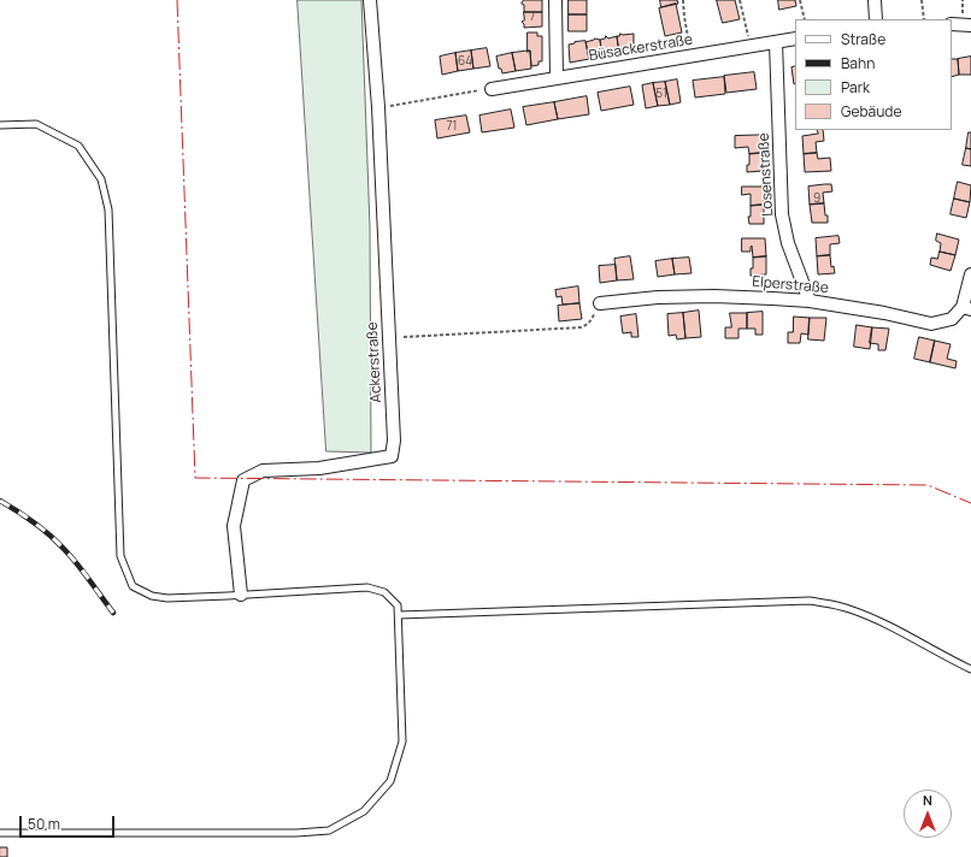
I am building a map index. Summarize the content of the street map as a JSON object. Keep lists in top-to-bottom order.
{
  "streets": {
    "street": [
      "Büsackerstraße",
      "Losenstraße",
      "Elperstraße",
      "Ackerstraße"
    ]
  },
  "crossings": [
    ["Büsackerstraße", "Losenstraße"],
    ["Losenstraße", "Elperstraße"]
  ],
  "house_numbers": [
    "7",
    "64",
    "51",
    "71",
    "9"
  ],
  "legend": [
    "Straße",
    "Bahn",
    "Park",
    "Gebäude"
  ],
  "scale_bar": "50 m",
  "north": "top"
}
